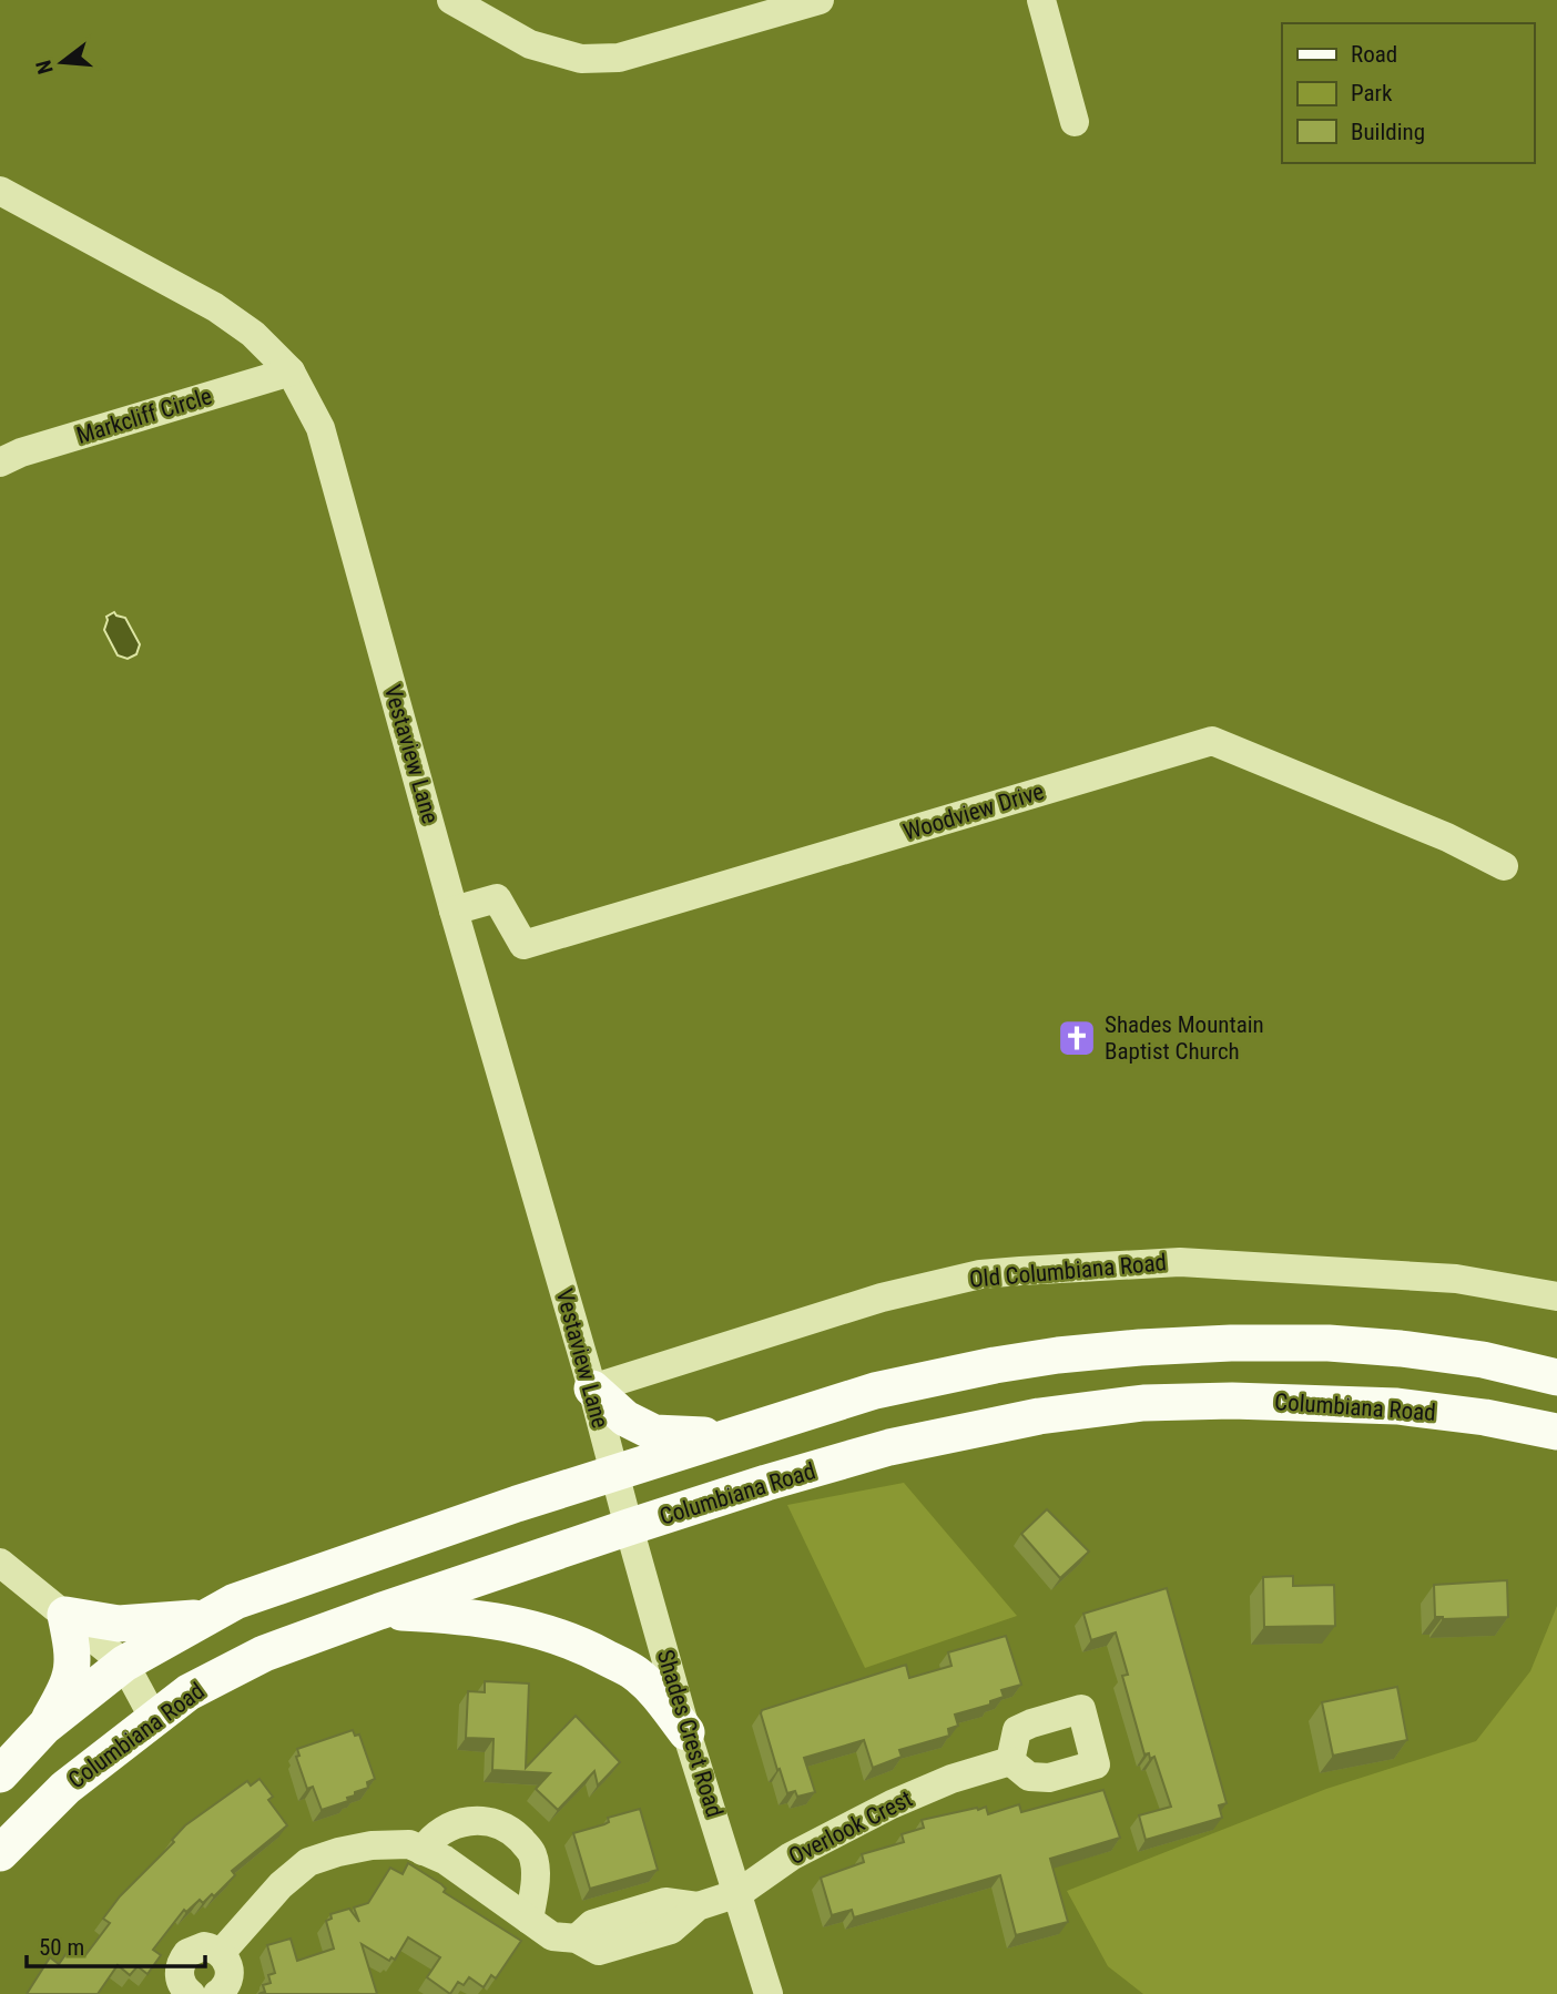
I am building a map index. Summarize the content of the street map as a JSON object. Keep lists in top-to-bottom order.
{
  "streets": {
    "main road": ["Columbiana Road"],
    "street": [
      "Markcliff Circle",
      "Vestaview Lane",
      "Woodview Drive",
      "Old Columbiana Road",
      "Shades Crest Road",
      "Overlook Crest"
    ]
  },
  "crossings": [
    ["Markcliff Circle", "Vestaview Lane"],
    ["Vestaview Lane", "Woodview Drive"],
    ["Vestaview Lane", "Old Columbiana Road"],
    ["Vestaview Lane", "Shades Crest Road"],
    ["Columbiana Road", "Shades Crest Road"],
    ["Shades Crest Road", "Overlook Crest"]
  ],
  "places": {
    "church": ["Shades Mountain Baptist Church"]
  },
  "legend": ["Road", "Park", "Building"],
  "scale_bar": "50 m",
  "north": "left"
}
